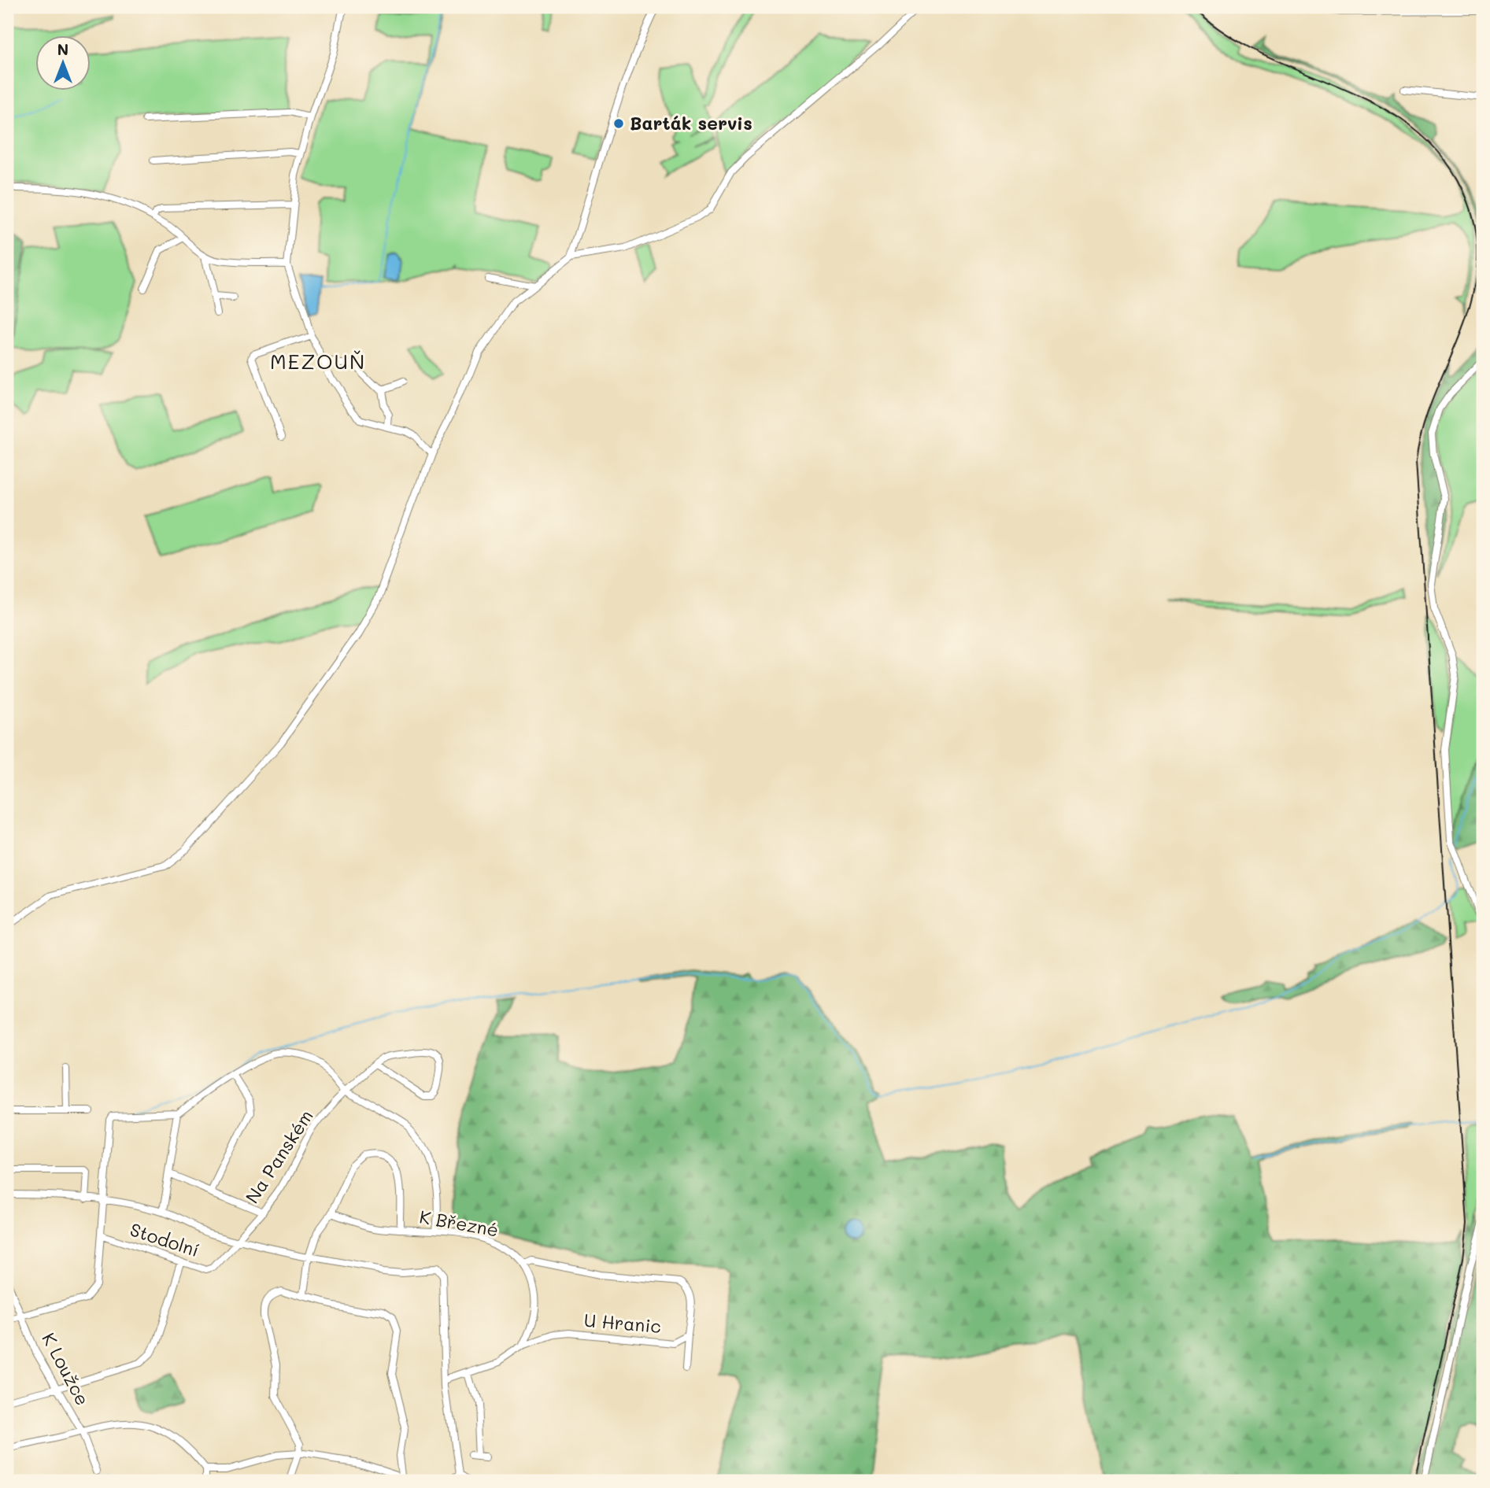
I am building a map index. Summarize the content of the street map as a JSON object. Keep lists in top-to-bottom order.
{
  "streets": {
    "street": [
      "Na Panském",
      "K Březné",
      "Stodolní",
      "U Hranic",
      "K Loužce"
    ]
  },
  "crossings": [
    ["Na Panském", "Stodolní"]
  ],
  "districts": ["MEZOUŇ"],
  "places": ["Barták servis"],
  "north": "top"
}
